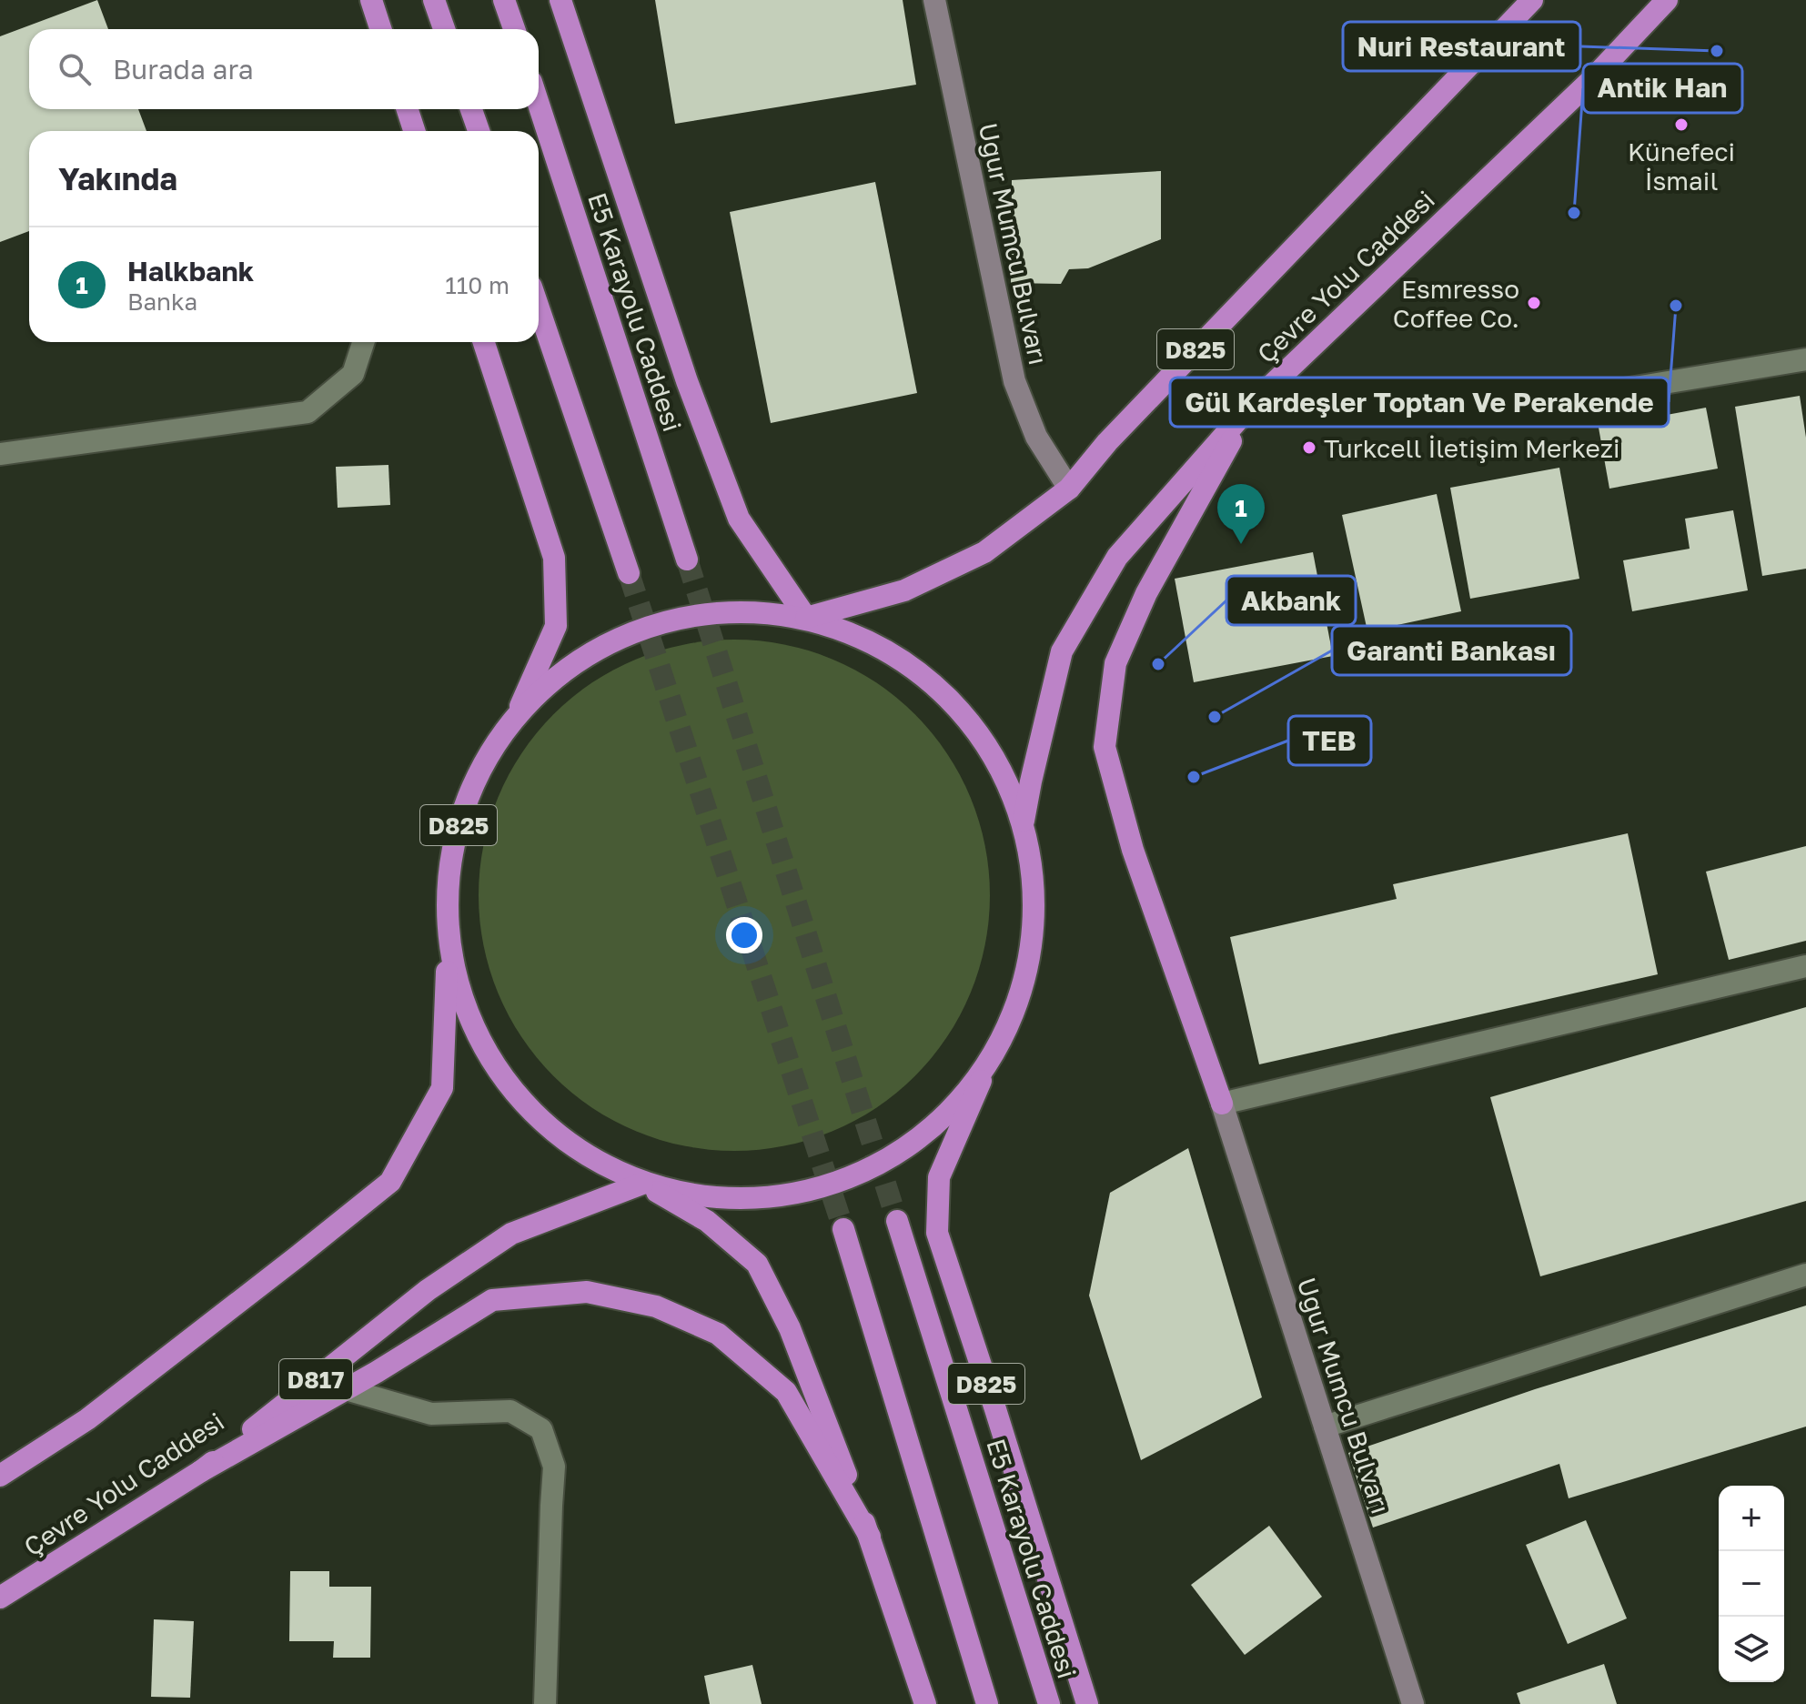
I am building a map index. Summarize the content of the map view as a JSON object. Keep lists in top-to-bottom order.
{
  "streets": {
    "highway": [
      "Çevre Yolu Caddesi",
      "E5 Karayolu Caddesi",
      "D825",
      "D817"
    ],
    "street": ["Uğur Mumcu Bulvarı"]
  },
  "crossings": [
    ["Uğur Mumcu Bulvarı", "Çevre Yolu Caddesi"],
    ["Çevre Yolu Caddesi", "D825"]
  ],
  "places": [
    "Nuri Restaurant",
    "Künefeci İsmail",
    "Antik Han",
    "Esmresso Coffee Co.",
    "Gül Kardeşler Toptan Ve Perakende",
    "Turkcell İletişim Merkezi",
    "Akbank",
    "Garanti Bankası",
    "TEB"
  ],
  "page": {
    "search": "Burada ara",
    "heading": "Yakında",
    "list": [
      {
        "mark": "1",
        "name": "Halkbank",
        "note": "Banka",
        "value": "110 m"
      }
    ],
    "pins": "1",
    "map_buttons": ["+", "−"]
  }
}
